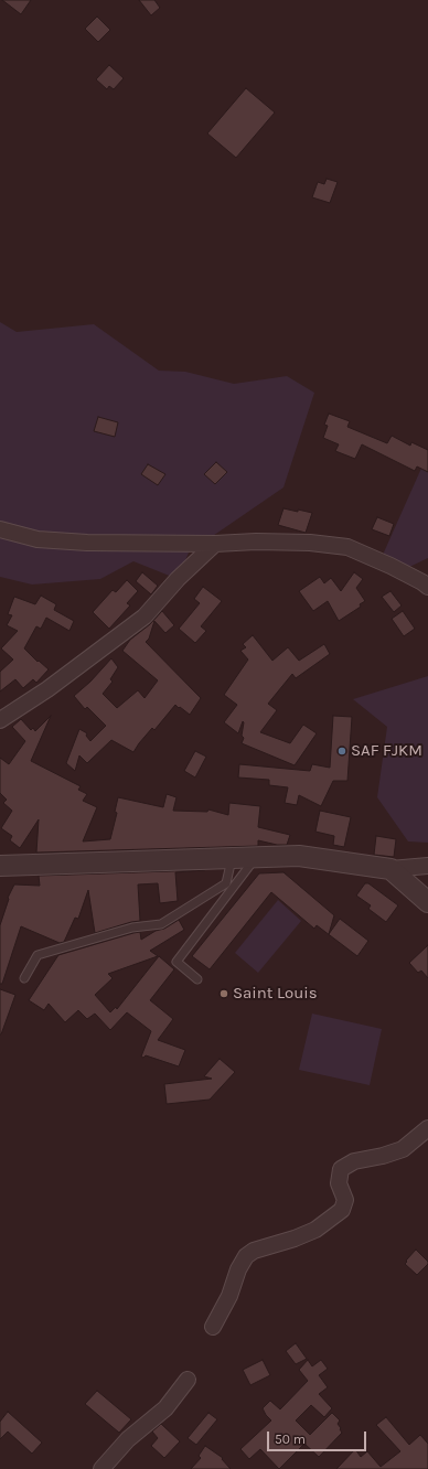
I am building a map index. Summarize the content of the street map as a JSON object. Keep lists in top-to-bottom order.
{
  "places": ["SAF FJKM", "Saint Louis"],
  "scale_bar": "50 m"
}
